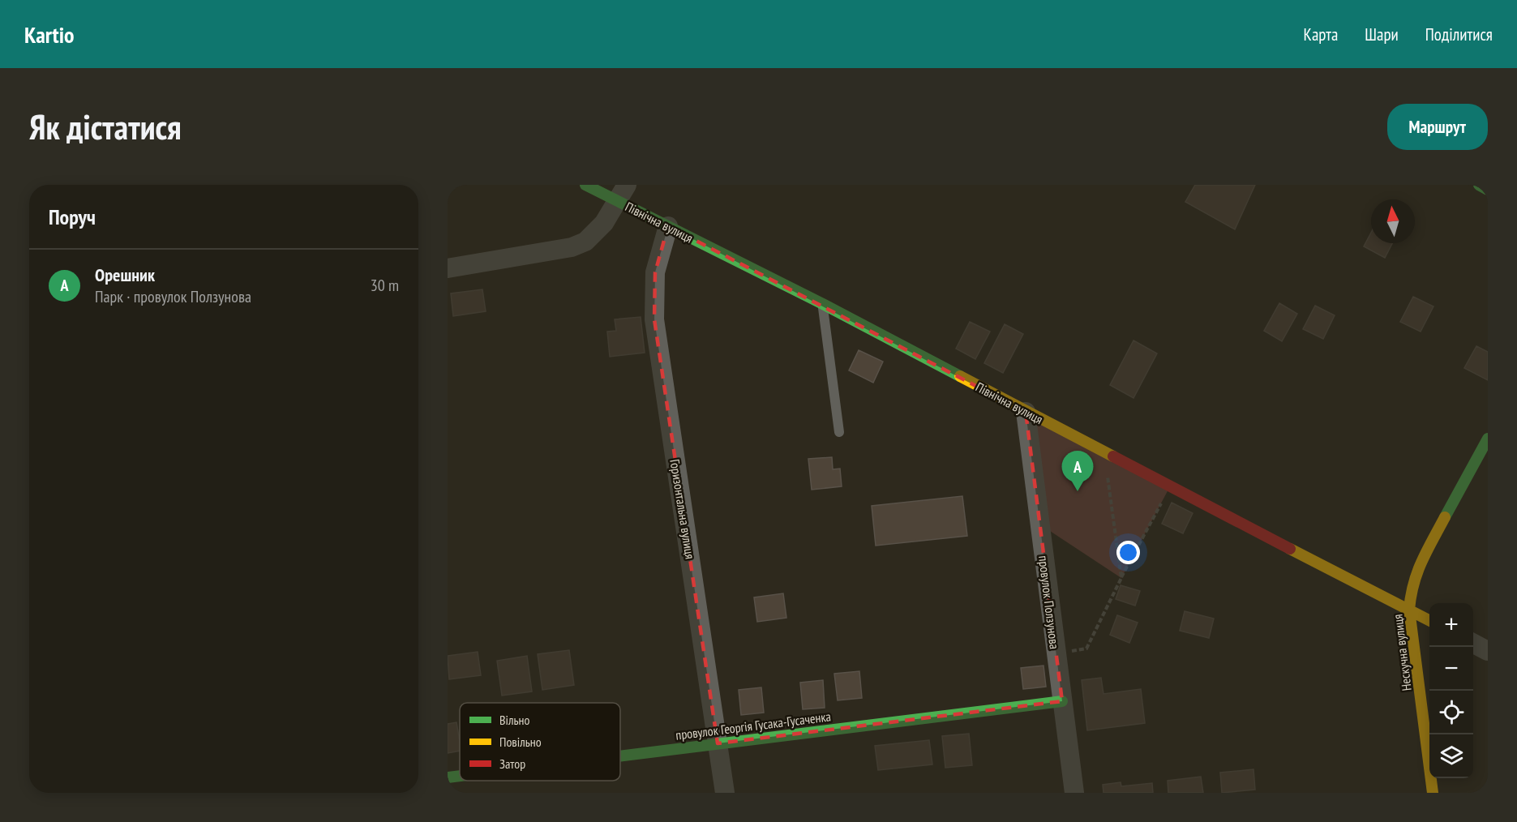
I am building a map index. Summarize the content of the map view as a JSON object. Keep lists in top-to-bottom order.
{
  "streets": {
    "street": [
      "Північна вулиця",
      "Горизонтальна вулиця",
      "провулок Ползунова",
      "Нескучна вулиця",
      "провулок Георгія Гусака-Гусаченка"
    ]
  },
  "crossings": [
    ["Північна вулиця", "Горизонтальна вулиця"],
    ["Північна вулиця", "провулок Ползунова"],
    ["Північна вулиця", "Нескучна вулиця"],
    ["Горизонтальна вулиця", "провулок Георгія Гусака-Гусаченка"],
    ["провулок Ползунова", "провулок Георгія Гусака-Гусаченка"]
  ],
  "legend": ["Вільно", "Повільно", "Затор"],
  "north": "top",
  "page": {
    "header": "Kartio",
    "nav": ["Карта", "Шари", "Поділитися"],
    "buttons": "Маршрут",
    "title": "Як дістатися",
    "heading": "Поруч",
    "list": [
      {
        "mark": "A",
        "name": "Орешник",
        "note": "Парк · провулок Ползунова",
        "value": "30 m"
      }
    ],
    "pins": "A",
    "map_buttons": ["+", "−"]
  }
}
